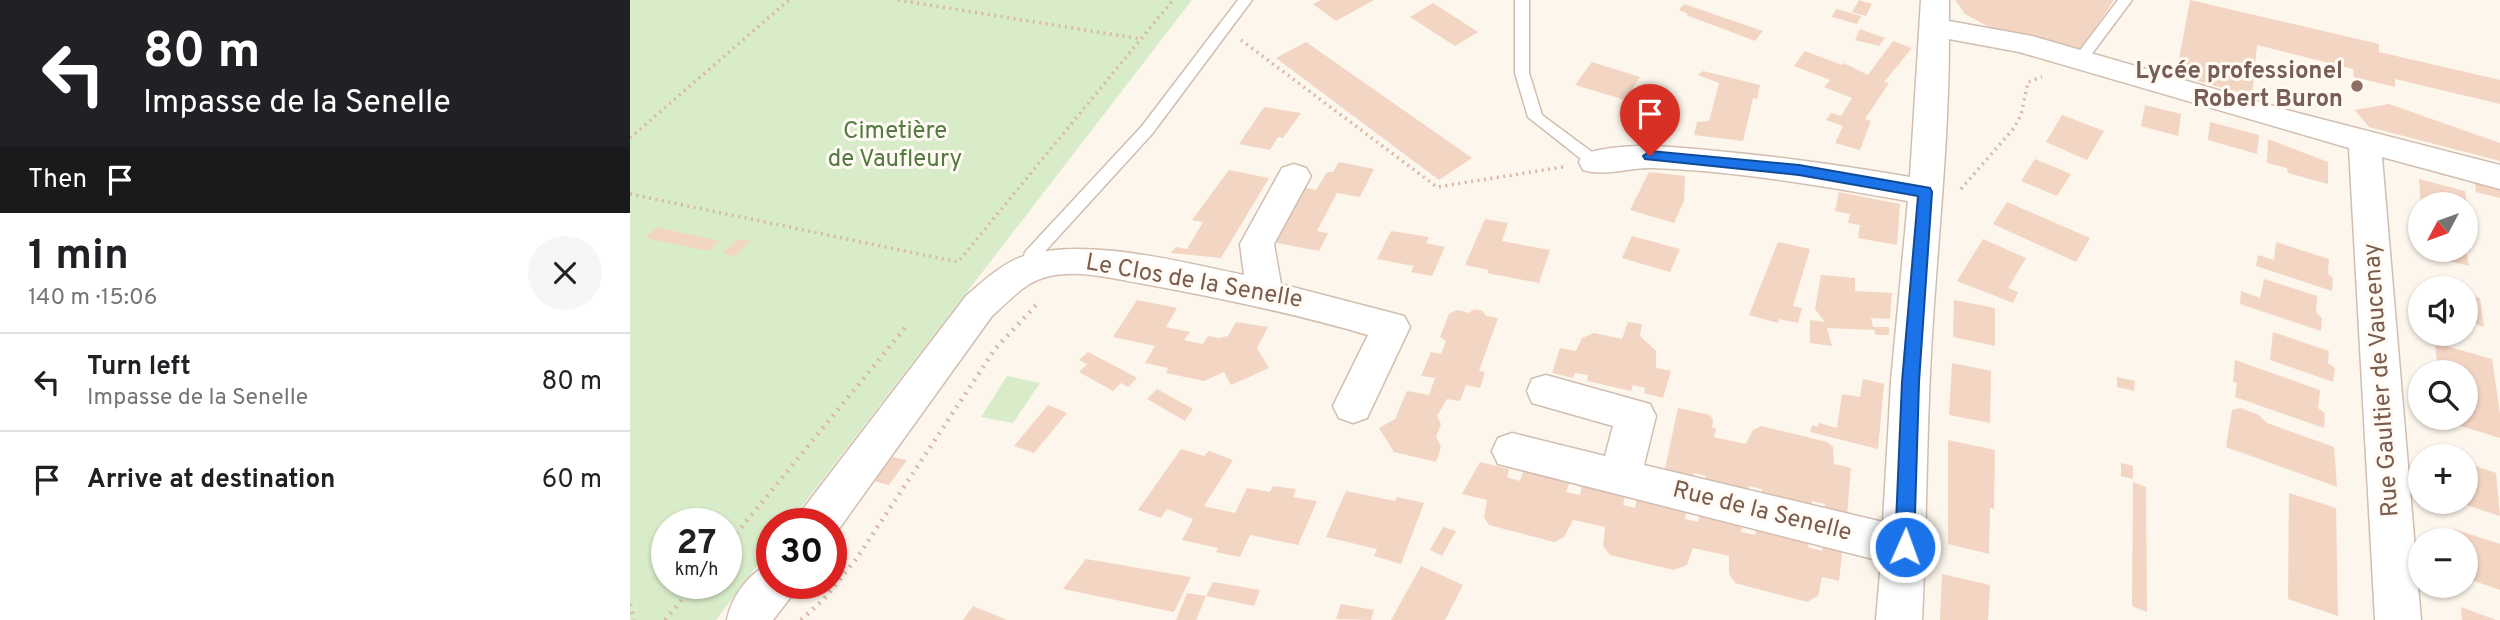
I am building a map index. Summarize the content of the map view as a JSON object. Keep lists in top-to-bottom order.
{
  "streets": {
    "street": ["Le Clos de la Senelle", "Rue Gaultier de Vaucenay", "Rue de la Senelle"]
  },
  "parks": ["Cimetière de Vaufleury"],
  "places": ["Lycée professionel Robert Buron"],
  "north": "bottom left",
  "page": {
    "turn": ["80 m", "Impasse de la Senelle"],
    "then": "Then",
    "map_buttons": ["+", "−"],
    "heading": ["1 min", "140 m · 15:06"],
    "list": [
      {
        "name": "Turn left",
        "note": "Impasse de la Senelle",
        "value": "80 m"
      },
      {
        "name": "Arrive at destination",
        "value": "60 m"
      }
    ],
    "speed": "27 km/h",
    "limit": "30"
  }
}
